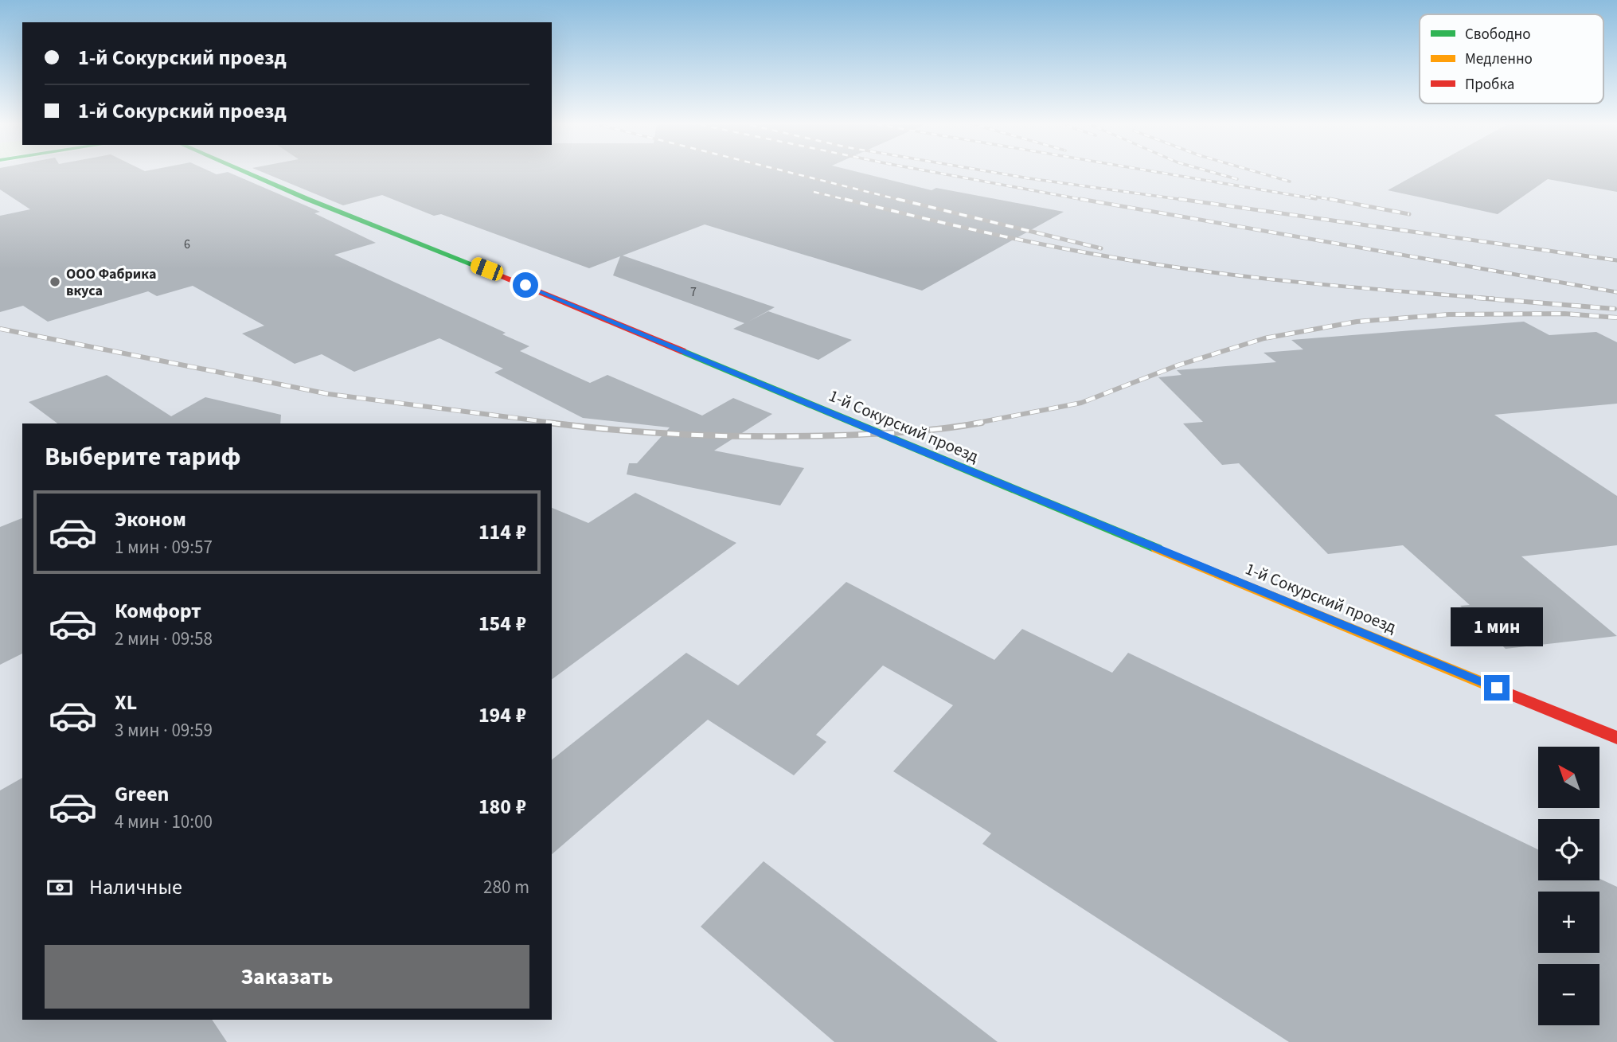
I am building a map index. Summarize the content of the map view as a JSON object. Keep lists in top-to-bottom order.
{
  "streets": {
    "street": ["1-й Сокурский проезд"]
  },
  "places": ["ООО Фабрика вкуса"],
  "house_numbers": ["6", "7"],
  "legend": ["Свободно", "Медленно", "Пробка"],
  "north": "top left",
  "page": {
    "banner": ["1-й Сокурский проезд", "1-й Сокурский проезд"],
    "heading": "Выберите тариф",
    "list": [
      {
        "name": "Эконом",
        "note": "1 мин · 09:57",
        "value": "114 ₽"
      },
      {
        "name": "Комфорт",
        "note": "2 мин · 09:58",
        "value": "154 ₽"
      },
      {
        "name": "XL",
        "note": "3 мин · 09:59",
        "value": "194 ₽"
      },
      {
        "name": "Green",
        "note": "4 мин · 10:00",
        "value": "180 ₽"
      }
    ],
    "bubble": "1 мин",
    "map_buttons": ["+", "−"],
    "pay": ["Наличные", "280 m"],
    "buttons": "Заказать"
  }
}
